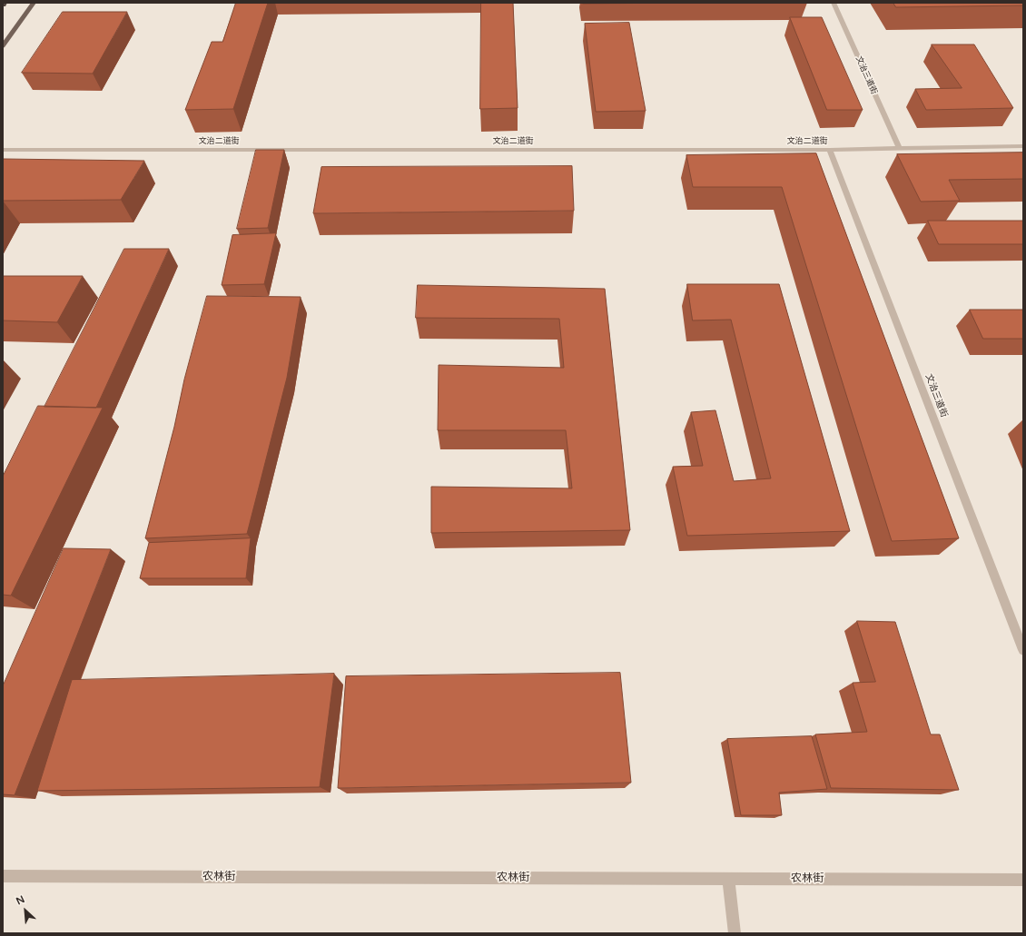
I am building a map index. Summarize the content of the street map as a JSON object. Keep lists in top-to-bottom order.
{
  "streets": {
    "street": ["文治三道街", "文治二道街", "农林街"]
  },
  "crossings": [
    ["文治三道街", "文治二道街"]
  ],
  "north": "top left"
}
